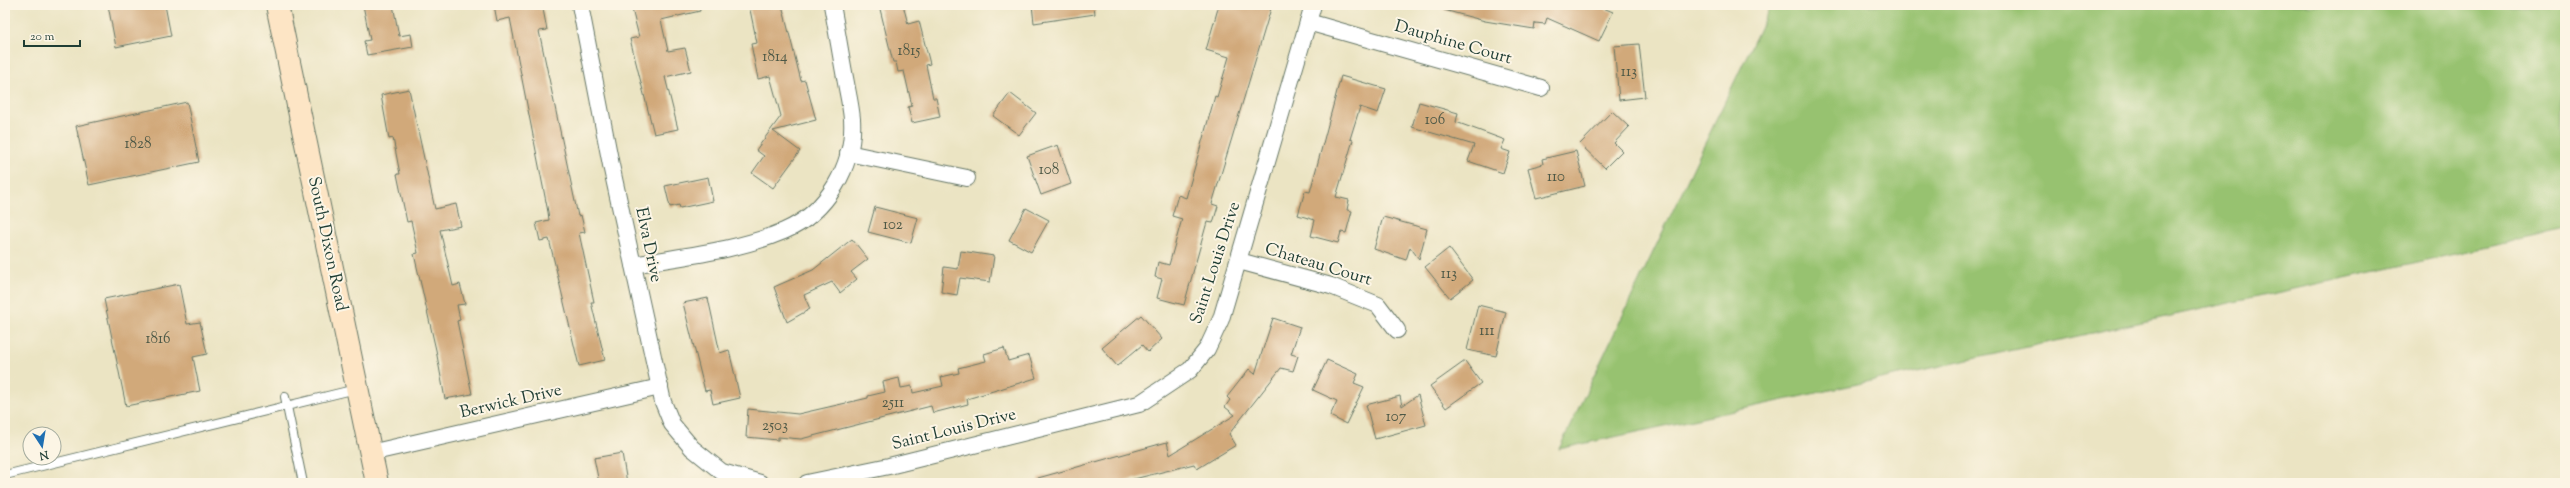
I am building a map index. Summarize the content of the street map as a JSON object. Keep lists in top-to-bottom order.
{
  "streets": {
    "main road": ["South Dixon Road"],
    "street": [
      "Dauphine Court",
      "Elva Drive",
      "Saint Louis Drive",
      "Chateau Court",
      "Berwick Drive"
    ]
  },
  "crossings": [
    ["Dauphine Court", "Saint Louis Drive"],
    ["South Dixon Road", "Berwick Drive"],
    ["Elva Drive", "Berwick Drive"],
    ["Saint Louis Drive", "Chateau Court"]
  ],
  "house_numbers": [
    "1815",
    "1814",
    "113",
    "106",
    "1828",
    "108",
    "110",
    "102",
    "113",
    "111",
    "1816",
    "2511",
    "107",
    "2503"
  ],
  "scale_bar": "20 m",
  "north": "bottom"
}
